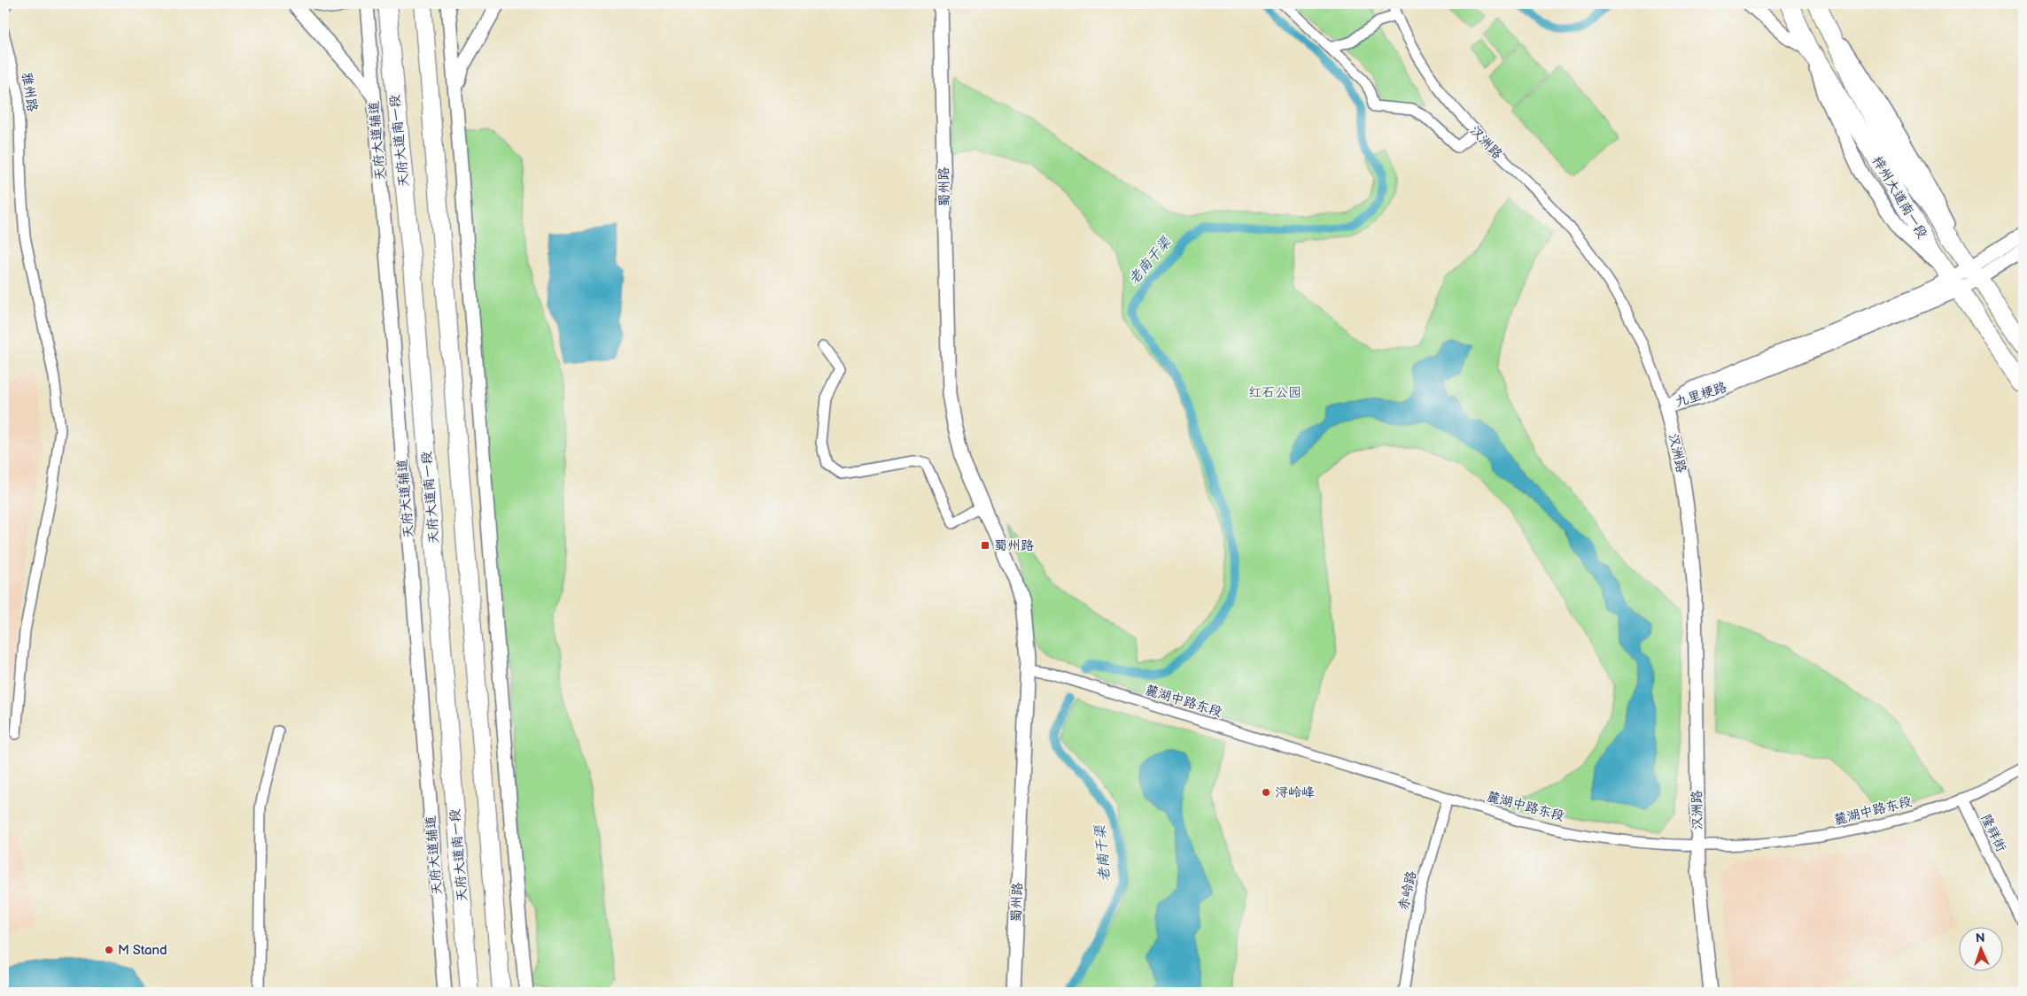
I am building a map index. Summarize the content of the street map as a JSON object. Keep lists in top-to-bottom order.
{
  "streets": {
    "highway": ["天府大道南一段", "梓州大道南一段"],
    "street": [
      "雅州路",
      "天府大道辅道",
      "汉洲路",
      "蜀州路",
      "九里梗路",
      "麓湖中路东段",
      "隆祥街",
      "赤岭路"
    ]
  },
  "crossings": [
    ["汉洲路", "九里梗路"],
    ["汉洲路", "麓湖中路东段"],
    ["蜀州路", "麓湖中路东段"],
    ["梓州大道南一段", "九里梗路"],
    ["麓湖中路东段", "隆祥街"],
    ["麓湖中路东段", "赤岭路"]
  ],
  "water": ["老南干渠"],
  "parks": ["红石公园"],
  "places": {
    "transit": ["蜀州路"],
    "other": ["浔岭峰", "M Stand"]
  },
  "north": "top"
}
